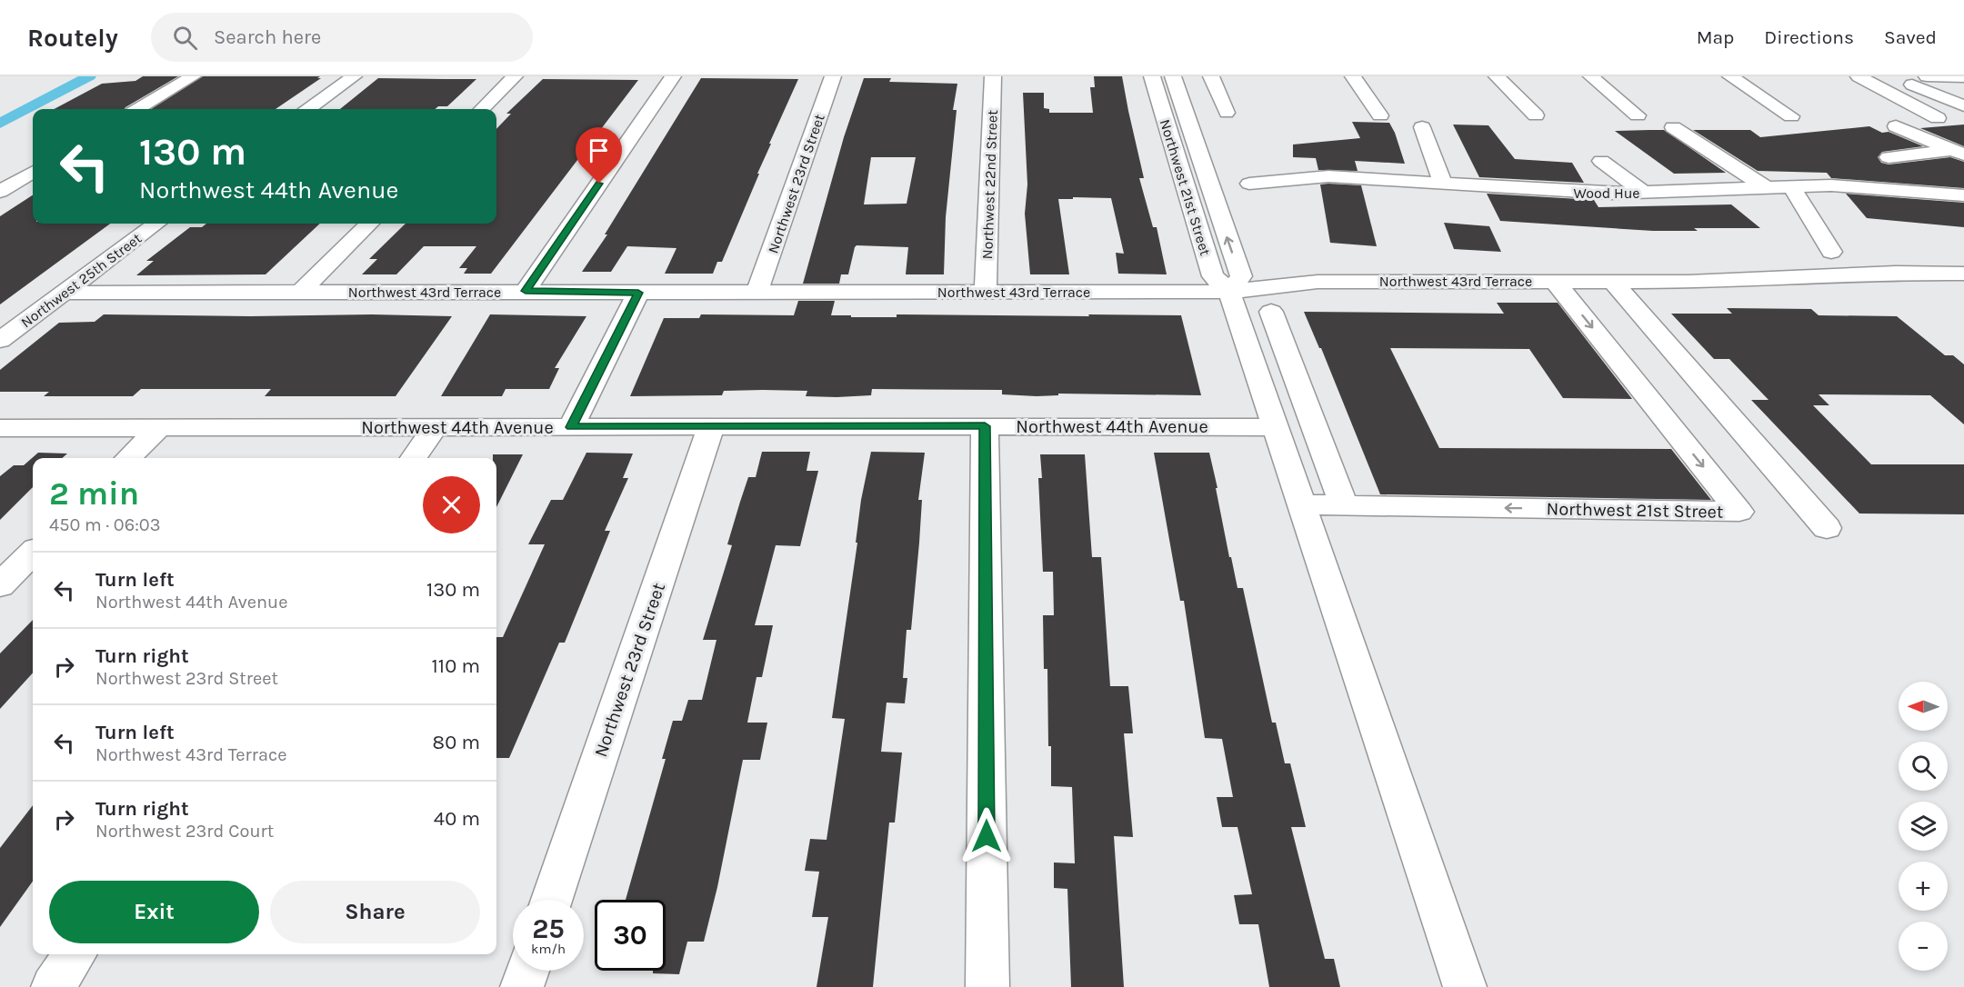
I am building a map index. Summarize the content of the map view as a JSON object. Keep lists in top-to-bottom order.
{
  "streets": {
    "street": [
      "Northwest 23rd Street",
      "Northwest 22nd Street",
      "Northwest 21st Street",
      "Wood Hue",
      "Northwest 25th Street",
      "Northwest 43rd Terrace",
      "Northwest 44th Avenue"
    ]
  },
  "crossings": [
    ["Northwest 23rd Street", "Northwest 43rd Terrace"],
    ["Northwest 23rd Street", "Northwest 44th Avenue"],
    ["Northwest 22nd Street", "Northwest 43rd Terrace"],
    ["Northwest 21st Street", "Northwest 43rd Terrace"],
    ["Northwest 21st Street", "Northwest 44th Avenue"],
    ["Northwest 25th Street", "Northwest 43rd Terrace"]
  ],
  "north": "left",
  "page": {
    "header": "Routely",
    "search": "Search here",
    "nav": ["Map", "Directions", "Saved"],
    "turn": ["130 m", "Northwest 44th Avenue"],
    "heading": ["2 min", "450 m · 06:03"],
    "list": [
      {
        "name": "Turn left",
        "note": "Northwest 44th Avenue",
        "value": "130 m"
      },
      {
        "name": "Turn right",
        "note": "Northwest 23rd Street",
        "value": "110 m"
      },
      {
        "name": "Turn left",
        "note": "Northwest 43rd Terrace",
        "value": "80 m"
      },
      {
        "name": "Turn right",
        "note": "Northwest 23rd Court",
        "value": "40 m"
      }
    ],
    "map_buttons": ["+", "−"],
    "buttons": ["Exit", "Share"],
    "speed": "25 km/h",
    "limit": "30"
  }
}
